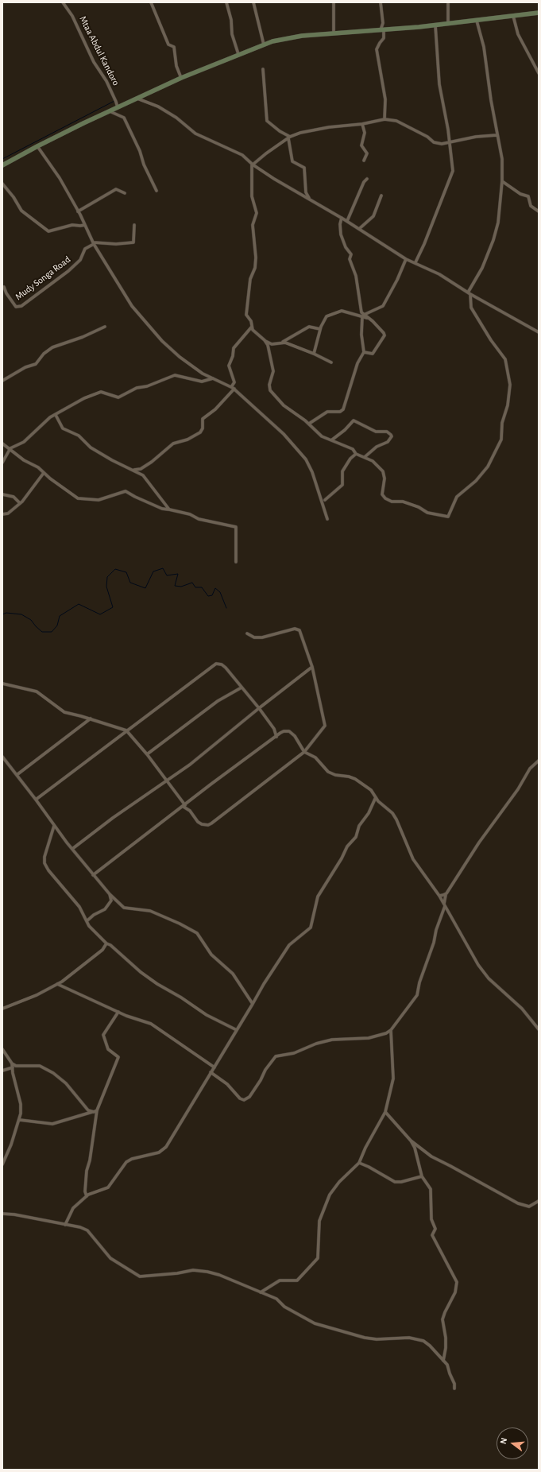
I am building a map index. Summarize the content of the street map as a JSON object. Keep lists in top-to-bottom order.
{
  "streets": {
    "street": ["Mtaa Abdul Kandoro", "Mudy Songa Road"]
  },
  "north": "left"
}
